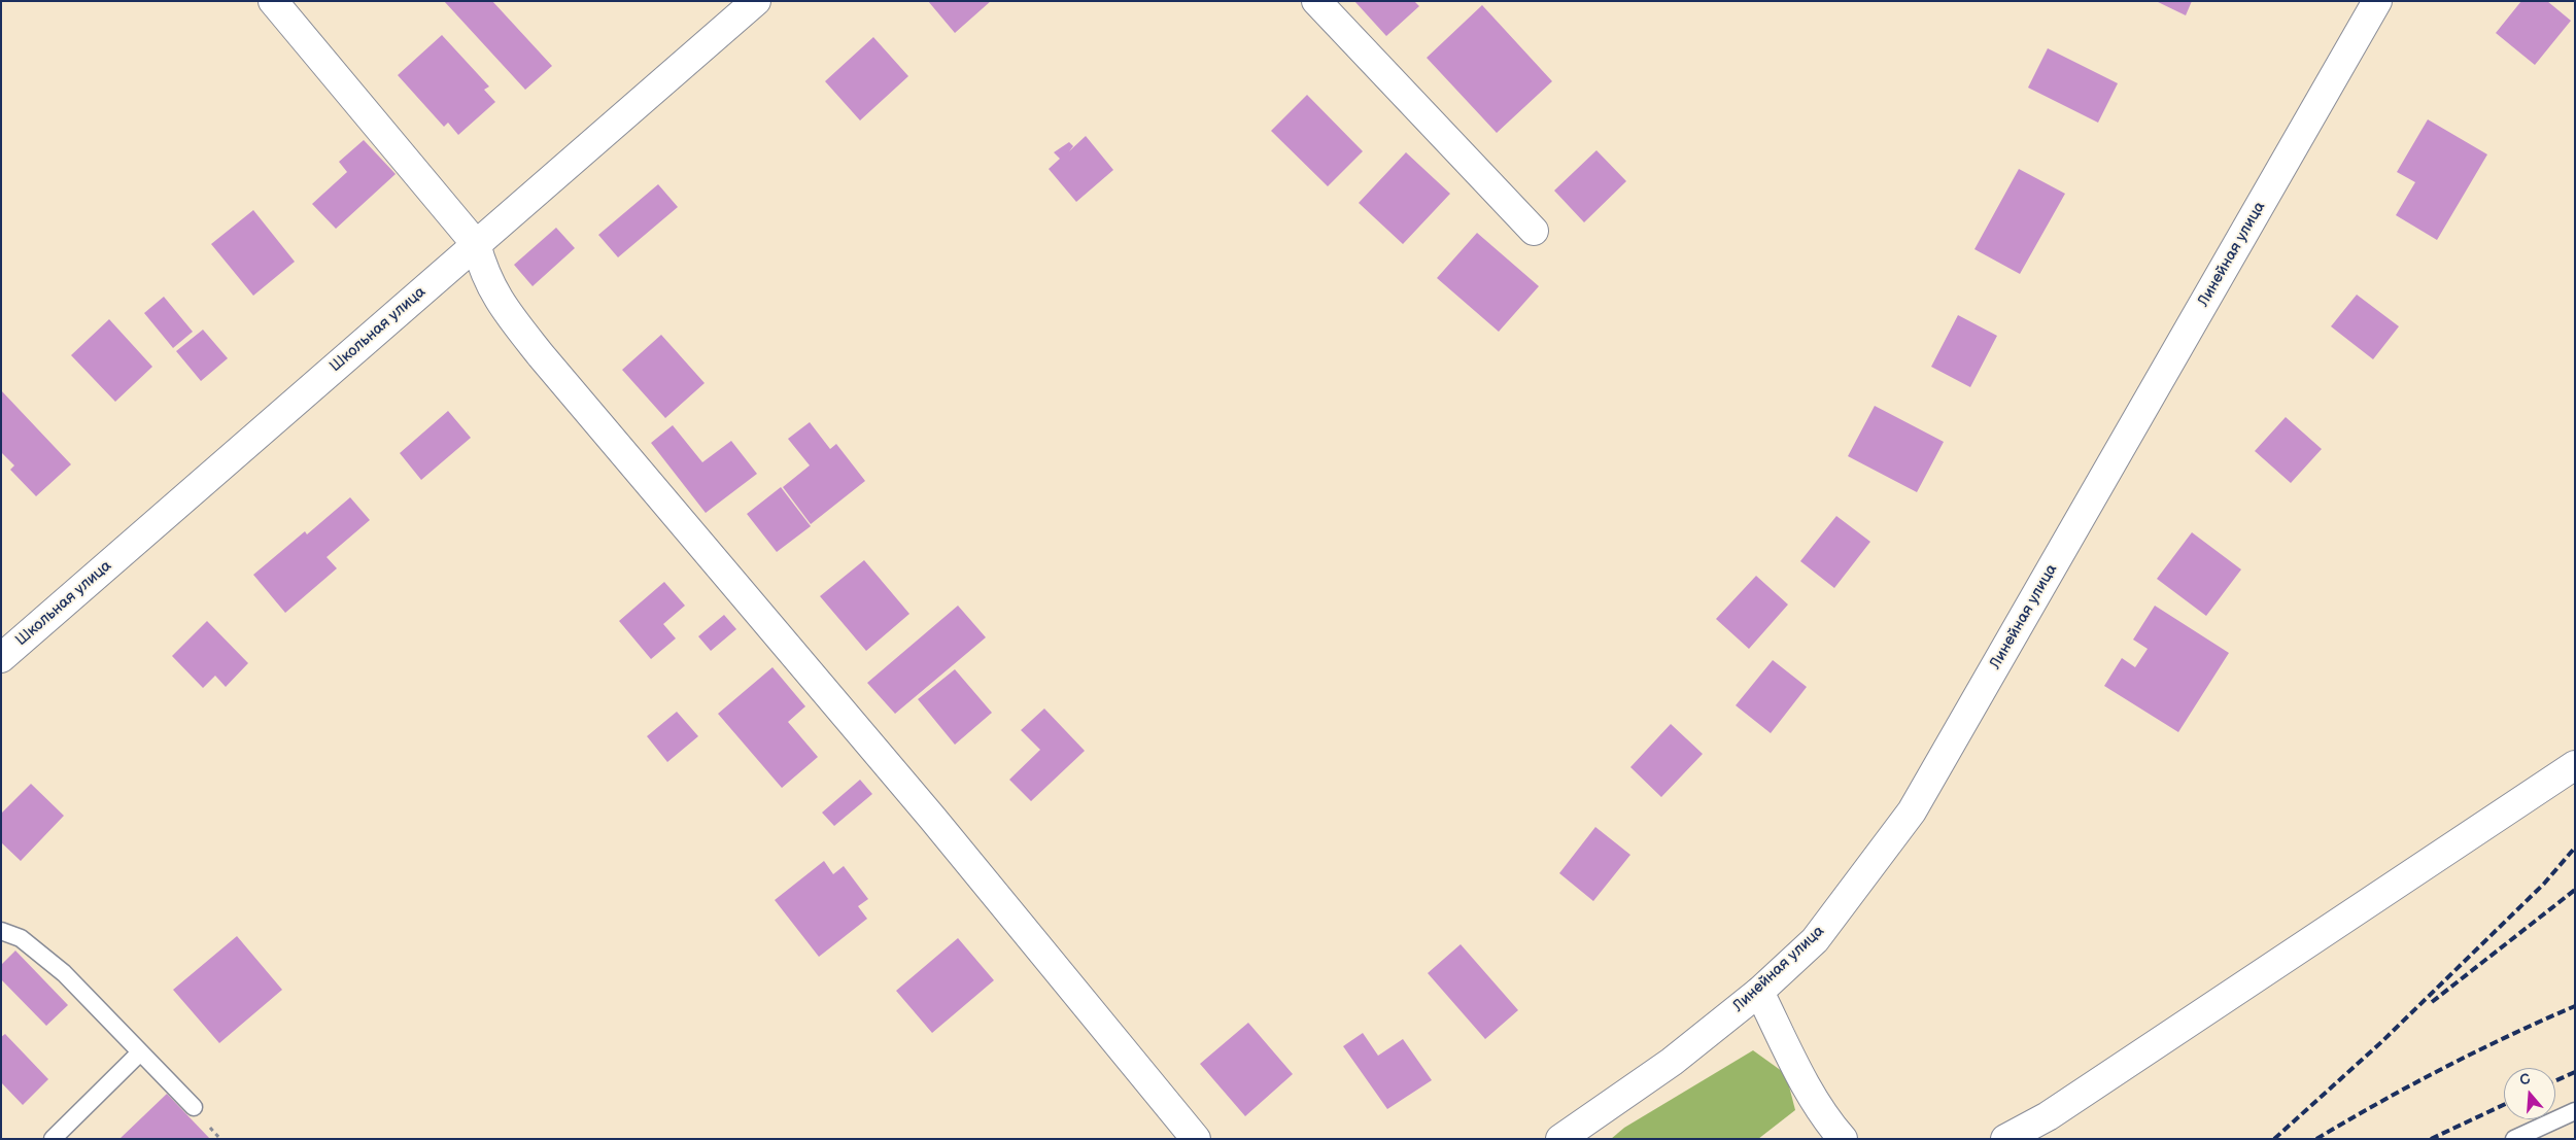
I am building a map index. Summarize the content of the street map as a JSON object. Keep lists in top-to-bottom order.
{
  "streets": {
    "street": ["Линейная улица", "Школьная улица"]
  },
  "north": "top"
}
